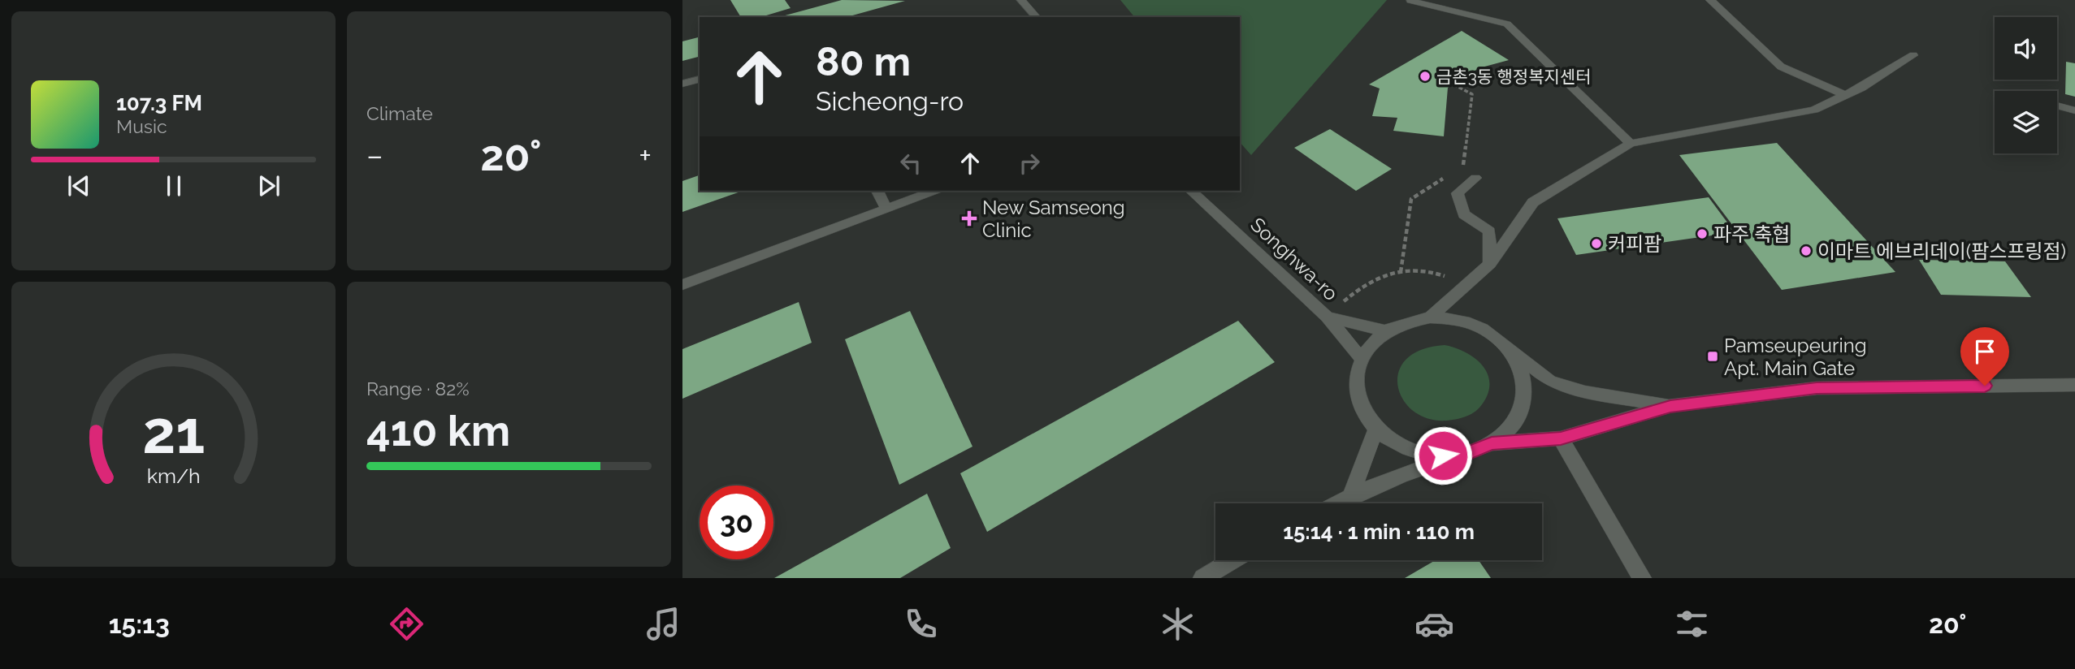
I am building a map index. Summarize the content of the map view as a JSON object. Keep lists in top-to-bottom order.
{
  "streets": {
    "street": ["Songhwa-ro"]
  },
  "places": {
    "other": [
      "금촌3동 행정복지센터",
      "파주 축협",
      "커피팜",
      "이마트 에브리데이(팜스프링점)"
    ],
    "health": ["New Samseong Clinic"],
    "transit": ["Pamseupeuring Apt. Main Gate"]
  },
  "page": {
    "tile": [
      "Climate",
      ["Range · 82%", "410 km"]
    ],
    "turn": ["80 m", "Sicheong-ro"],
    "song": ["107.3 FM", "Music"],
    "heat": ["−", "20°", "+"],
    "limit": "30",
    "trip": "15:14 · 1 min · 110 m",
    "tabs": ["15:13", "20°"],
    "gauge": ["21", "km/h"]
  }
}
